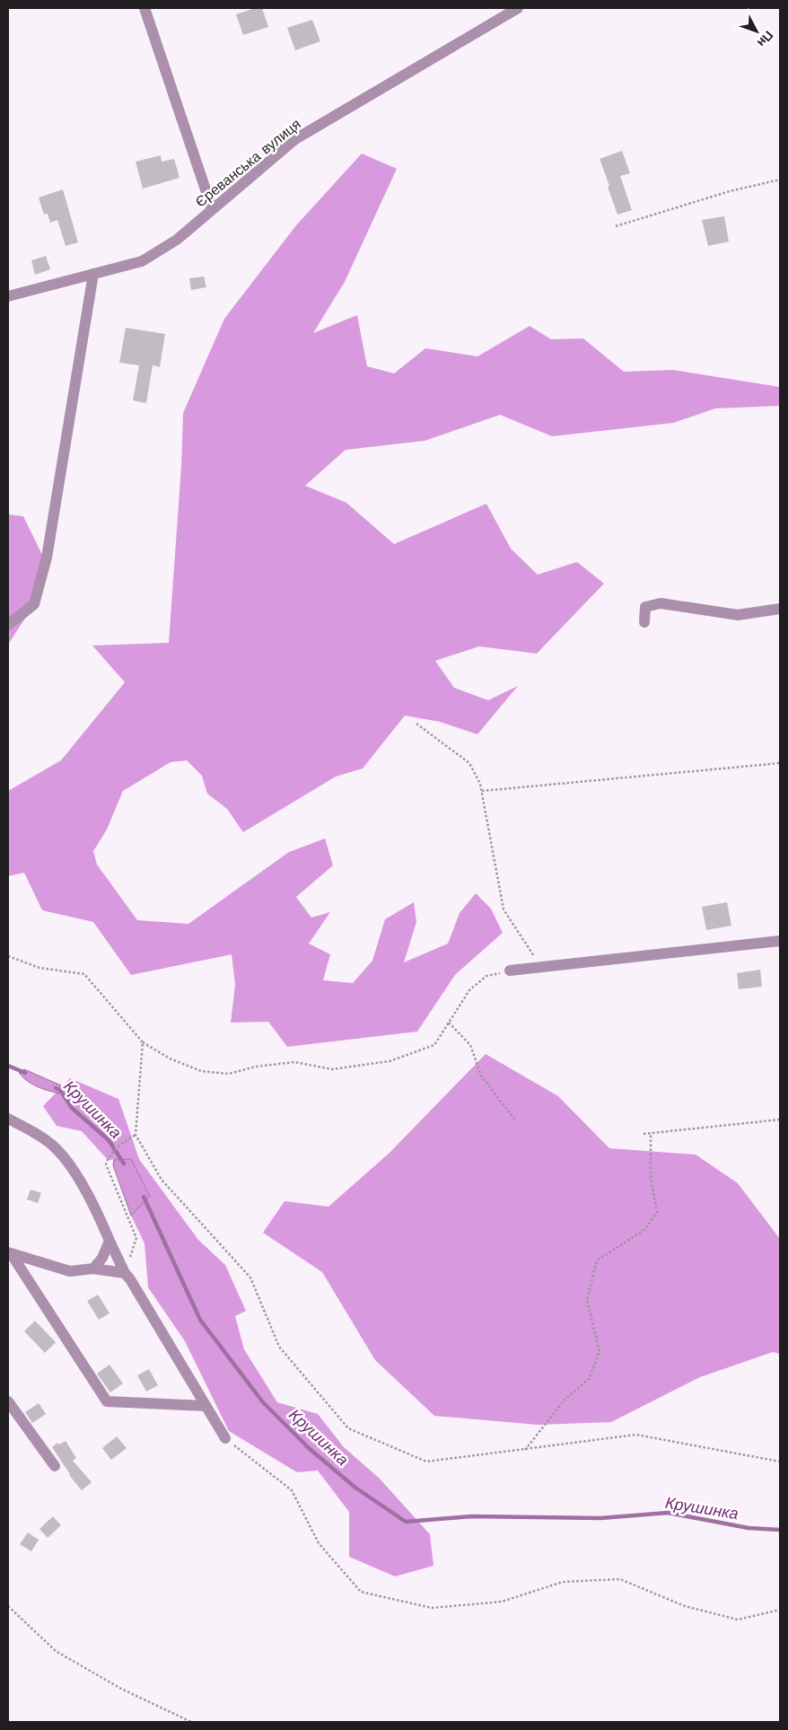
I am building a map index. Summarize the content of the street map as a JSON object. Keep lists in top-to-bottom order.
{
  "streets": {
    "street": ["Єреванська вулиця"]
  },
  "water": ["Крушинка"],
  "north": "bottom right"
}
